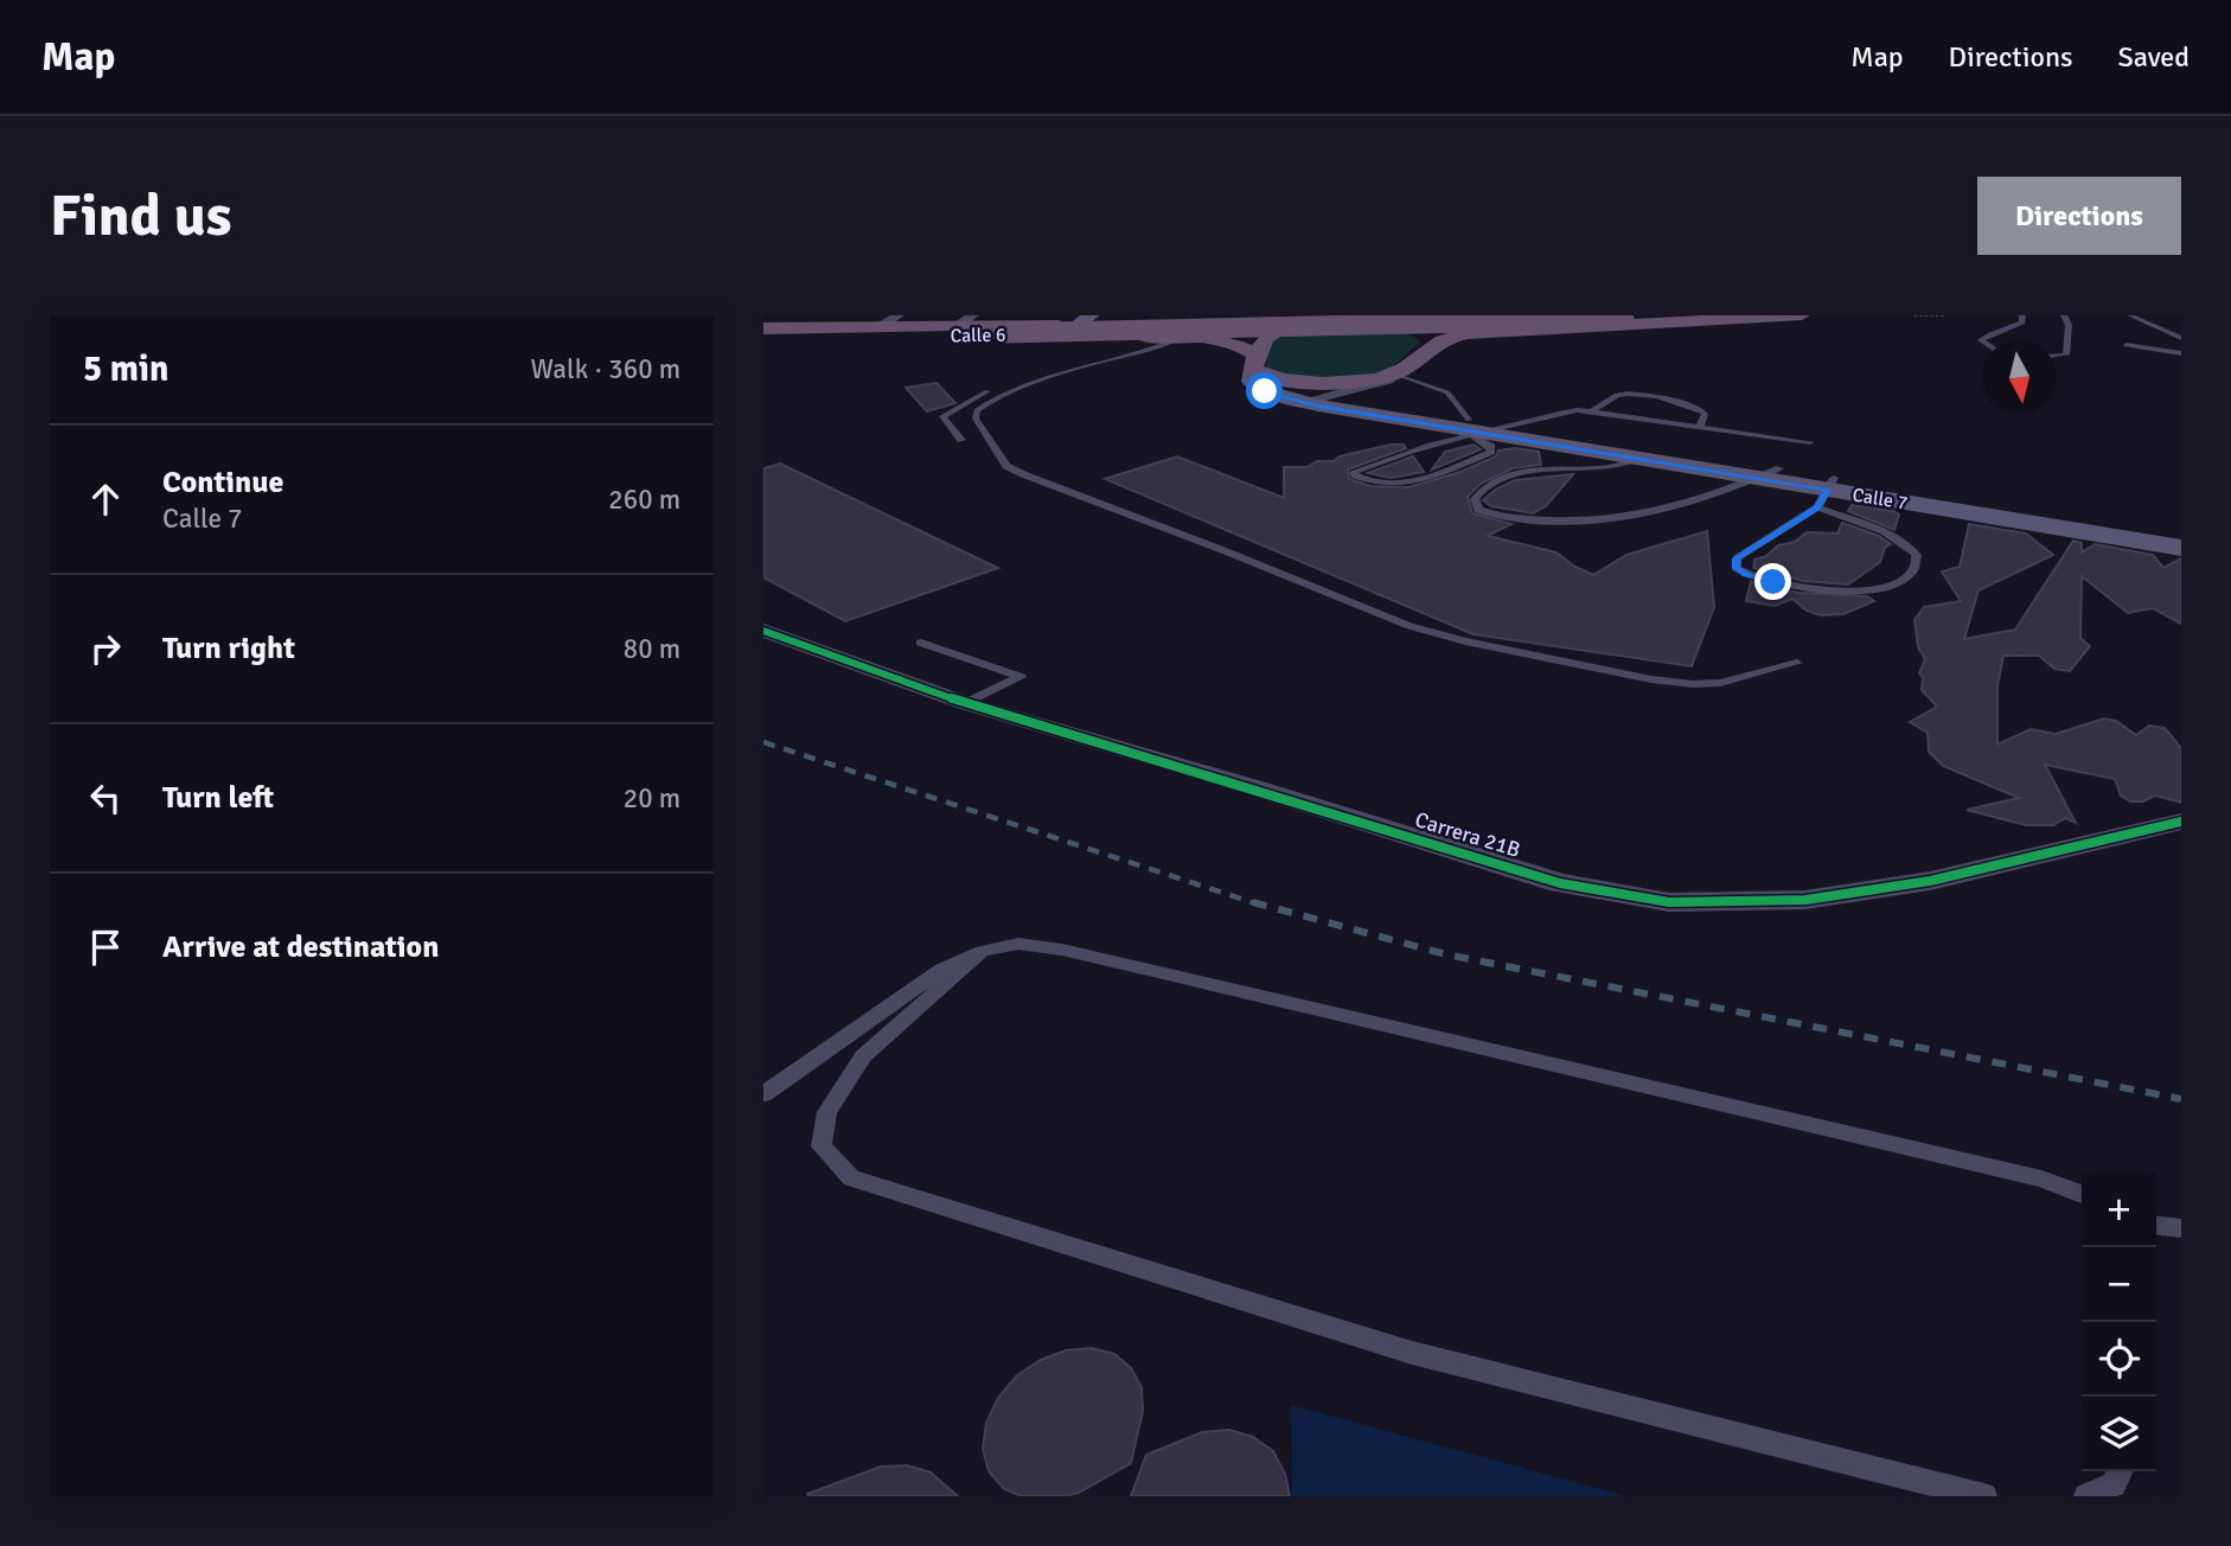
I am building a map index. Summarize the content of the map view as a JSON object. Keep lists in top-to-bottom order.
{
  "streets": {
    "highway": ["Calle 6"],
    "main road": ["Calle 7"],
    "street": ["Carrera 21B"]
  },
  "north": "bottom",
  "page": {
    "header": "Map",
    "nav": ["Map", "Directions", "Saved"],
    "buttons": "Directions",
    "title": "Find us",
    "heading": ["5 min", "Walk · 360 m"],
    "list": [
      ["Continue", "Calle 7", "260 m"],
      ["Turn right", "80 m"],
      ["Turn left", "20 m"],
      "Arrive at destination"
    ],
    "map_buttons": ["+", "−"]
  }
}
